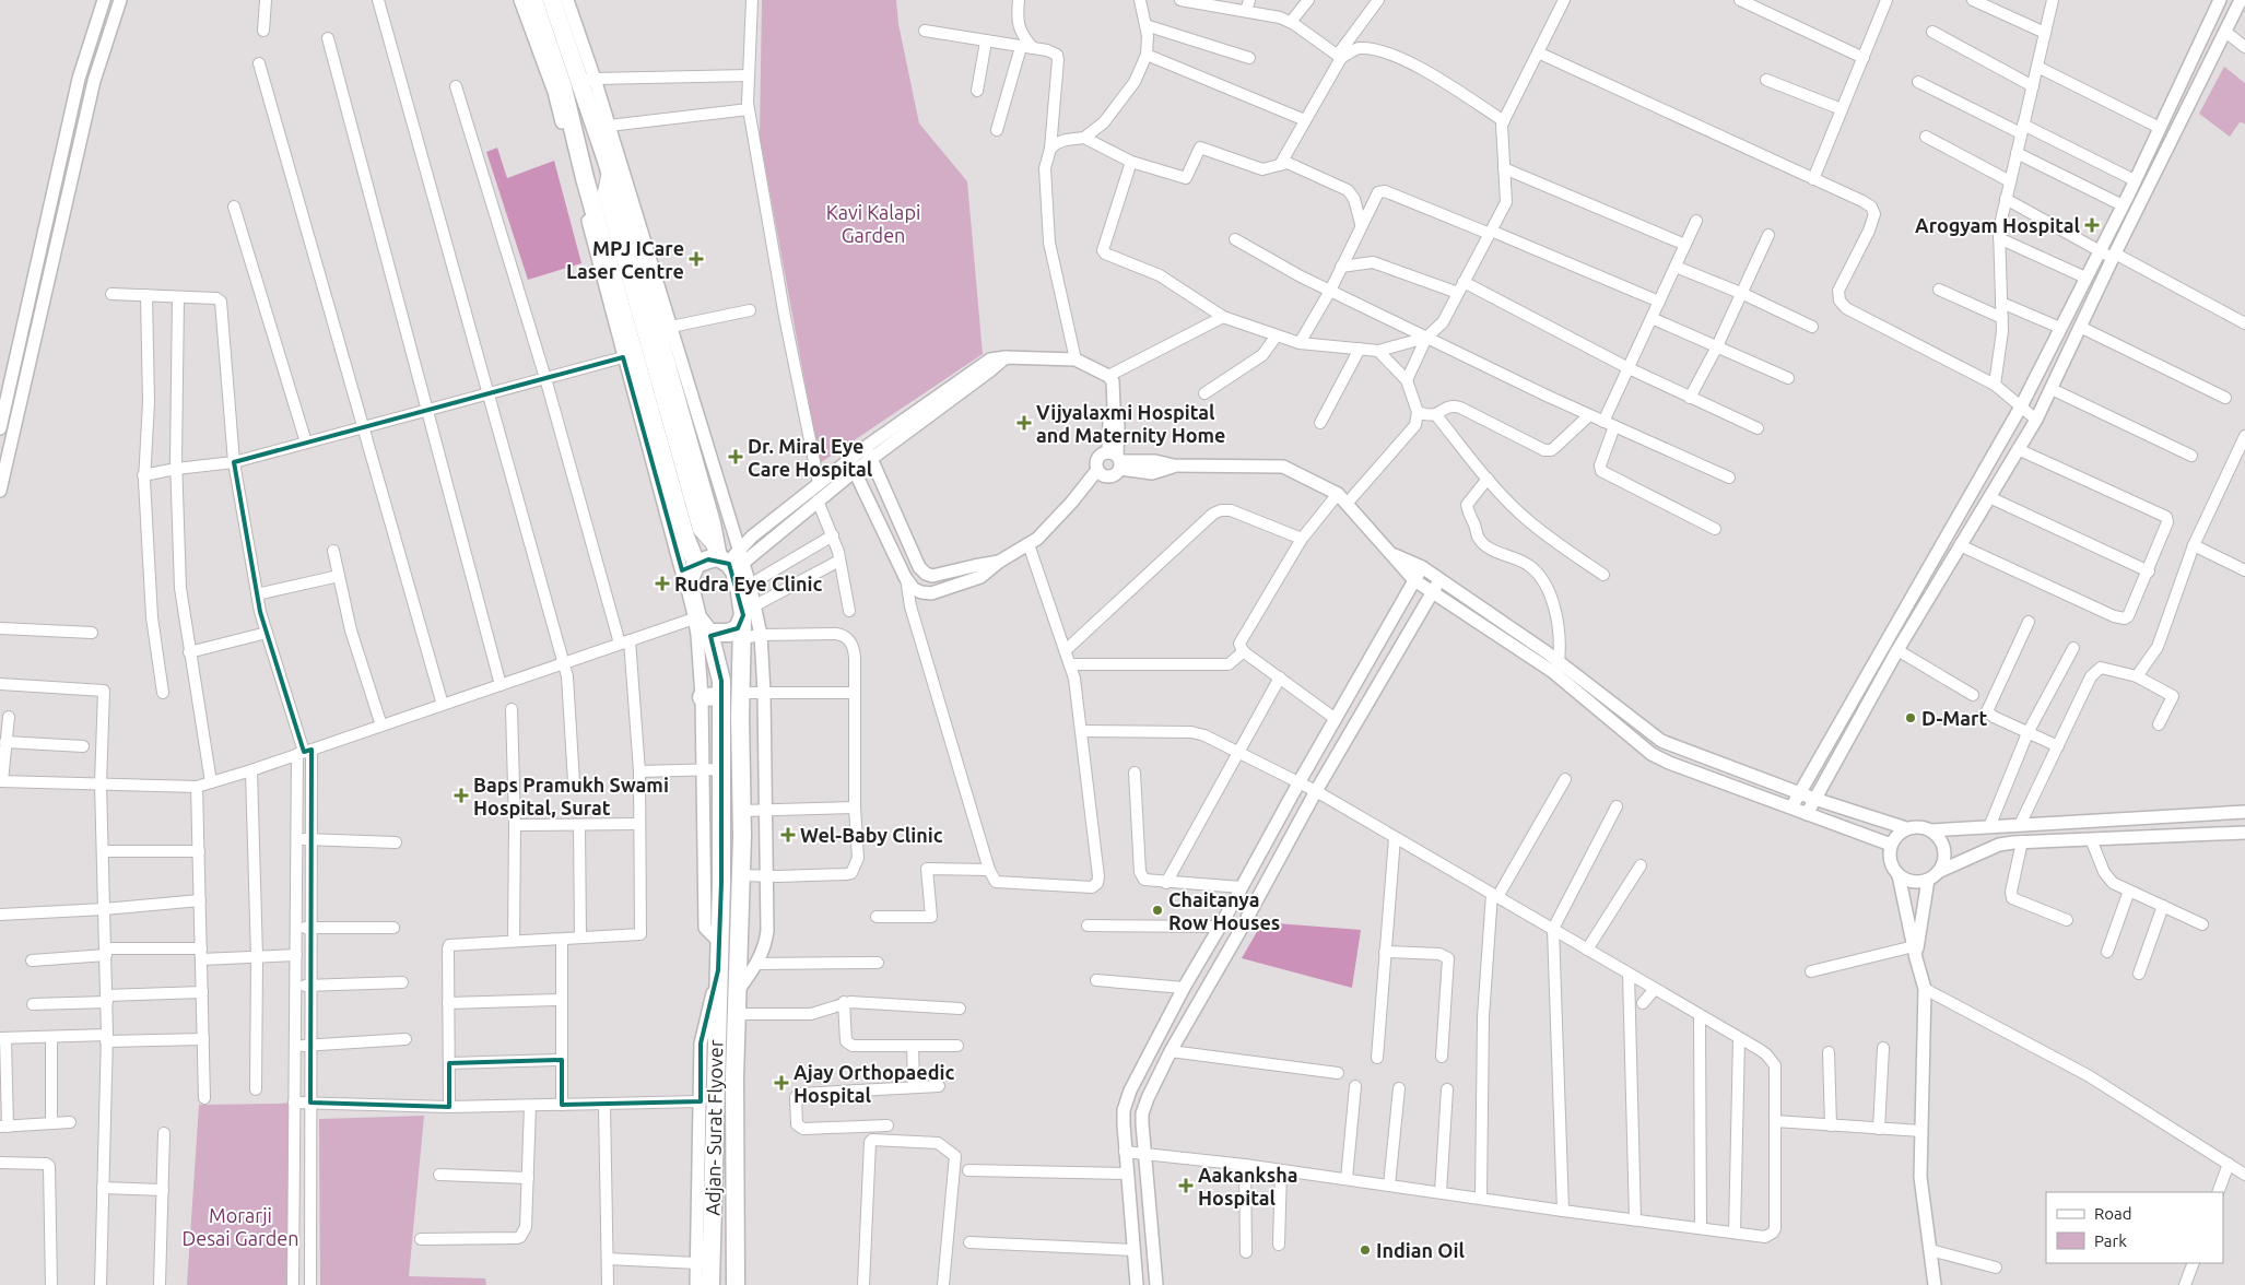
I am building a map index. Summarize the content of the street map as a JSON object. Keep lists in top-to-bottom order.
{
  "streets": {
    "highway": ["Adjan- Surat Flyover"]
  },
  "parks": ["Kavi Kalapi Garden", "Morarji Desai Garden"],
  "places": {
    "health": [
      "Arogyam Hospital",
      "MPJ ICare Laser Centre",
      "Vijyalaxmi Hospital and Maternity Home",
      "Dr. Miral Eye Care Hospital",
      "Rudra Eye Clinic",
      "Baps Pramukh Swami Hospital, Surat",
      "Wel-Baby Clinic",
      "Ajay Orthopaedic Hospital",
      "Aakanksha Hospital"
    ],
    "other": ["D-Mart", "Chaitanya Row Houses", "Indian Oil"]
  },
  "legend": ["Road", "Park"]
}
